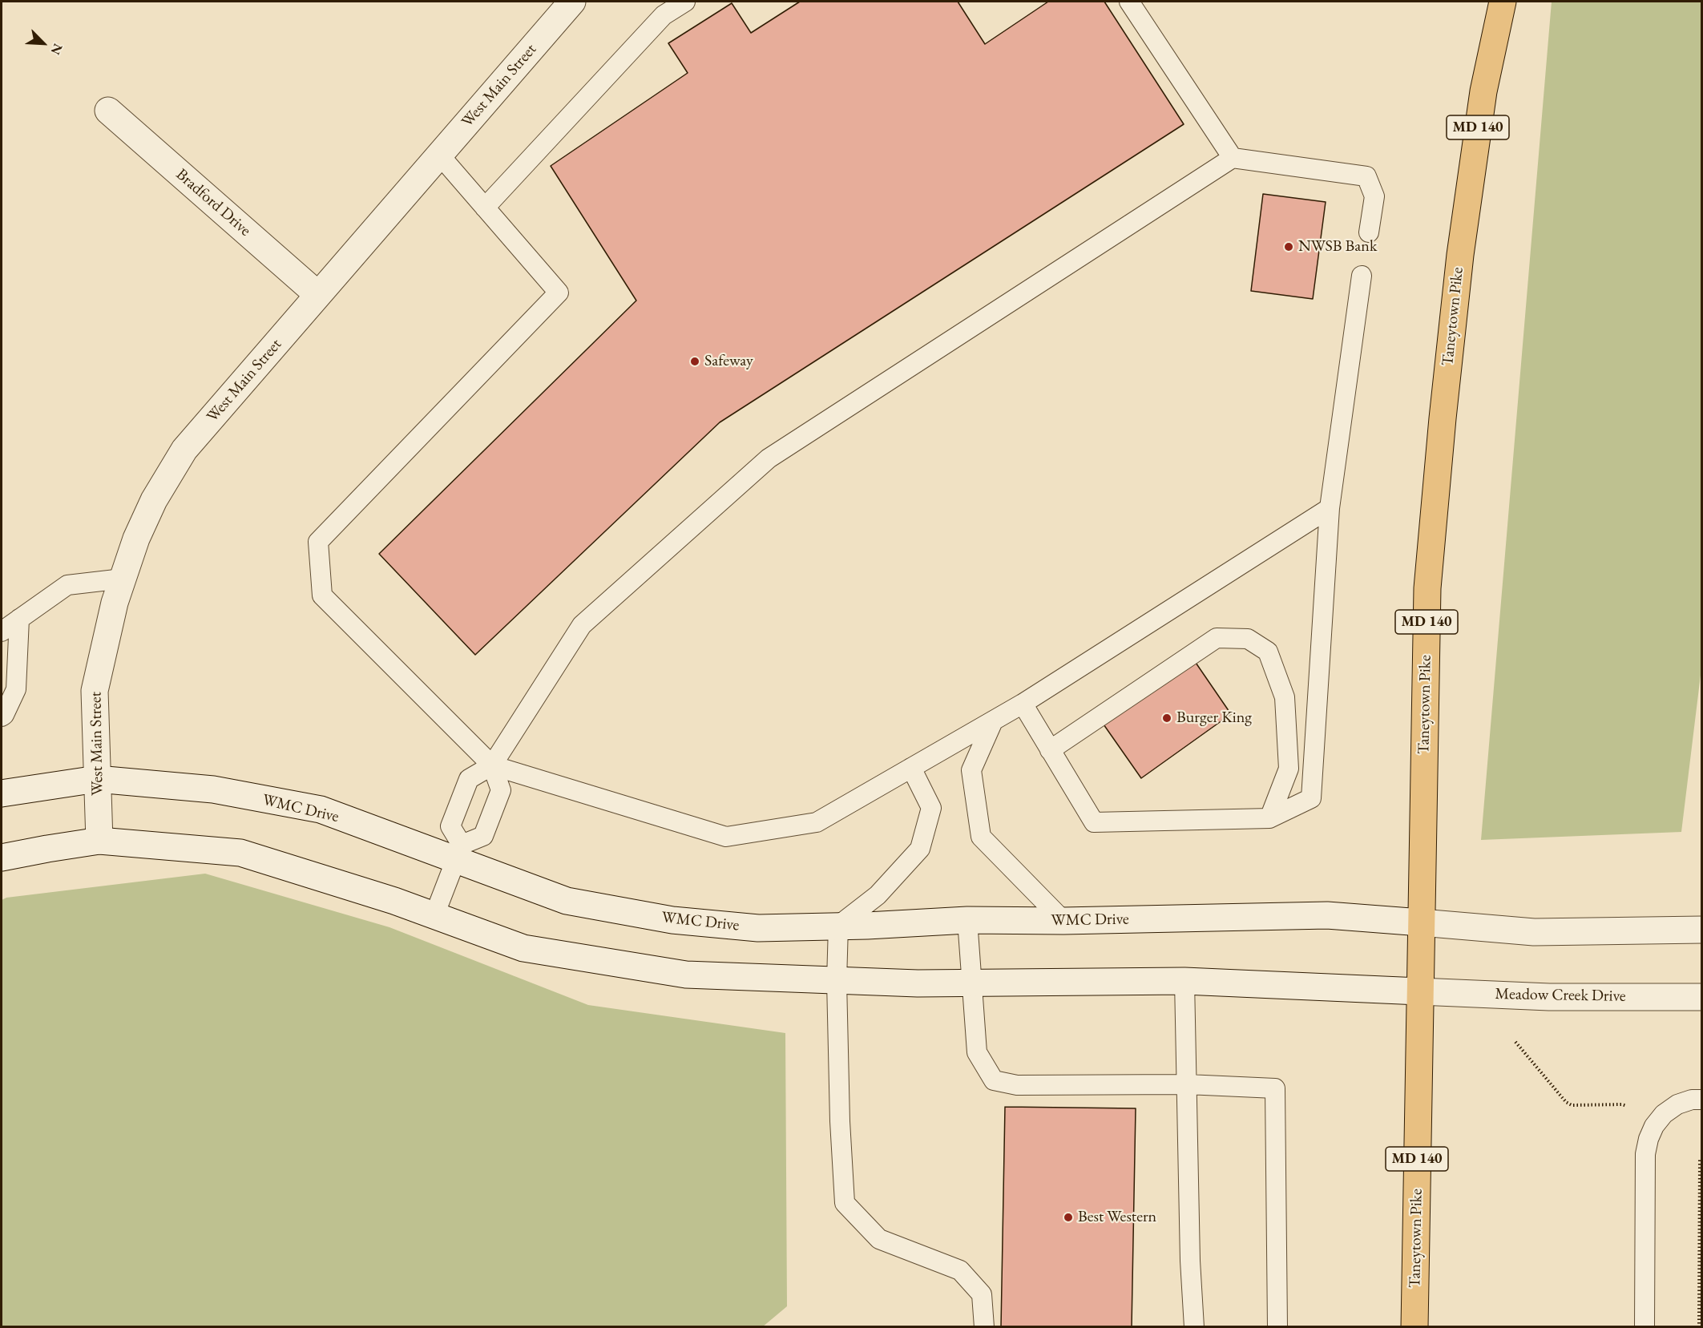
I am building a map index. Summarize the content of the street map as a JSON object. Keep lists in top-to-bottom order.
{
  "streets": {
    "highway": ["MD 140", "Taneytown Pike"],
    "main road": [
      "West Main Street",
      "Bradford Drive",
      "WMC Drive",
      "Meadow Creek Drive"
    ]
  },
  "crossings": [
    ["West Main Street", "Bradford Drive"],
    ["West Main Street", "WMC Drive"],
    ["Taneytown Pike", "WMC Drive"],
    ["Taneytown Pike", "Meadow Creek Drive"]
  ],
  "places": [
    "NWSB Bank",
    "Safeway",
    "Burger King",
    "Best Western"
  ],
  "north": "bottom right"
}
